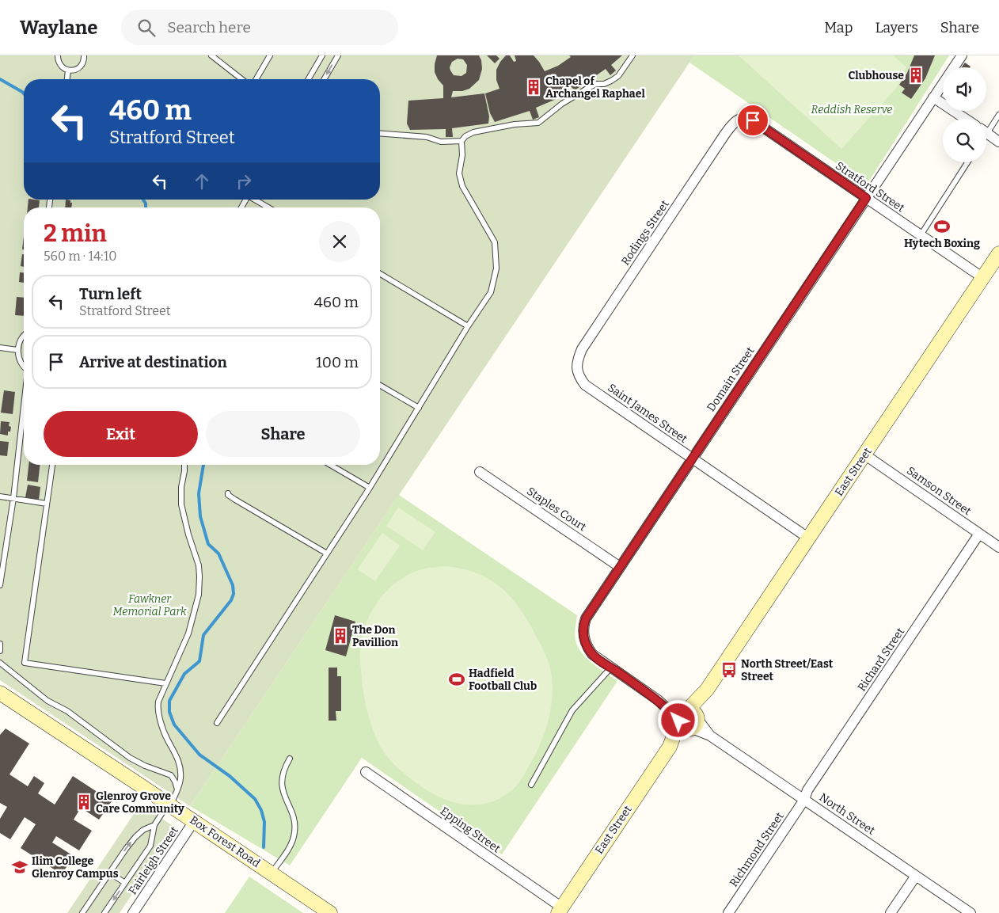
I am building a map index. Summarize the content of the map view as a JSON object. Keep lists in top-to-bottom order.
{
  "streets": {
    "street": [
      "Stratford Street",
      "Rodings Street",
      "Domain Street",
      "Saint James Street",
      "East Street",
      "Samson Street",
      "Staples Court",
      "Richard Street",
      "North Street",
      "Epping Street",
      "Box Forest Road",
      "Richmond Street",
      "Fairleigh Street"
    ]
  },
  "crossings": [
    ["Stratford Street", "Rodings Street"],
    ["Stratford Street", "Domain Street"],
    ["Stratford Street", "East Street"],
    ["Rodings Street", "Saint James Street"],
    ["Domain Street", "Saint James Street"],
    ["Domain Street", "East Street"],
    ["Domain Street", "Staples Court"],
    ["Domain Street", "North Street"],
    ["Saint James Street", "East Street"],
    ["East Street", "Samson Street"],
    ["East Street", "North Street"],
    ["East Street", "Epping Street"],
    ["Samson Street", "Richard Street"],
    ["Richard Street", "North Street"],
    ["Richard Street", "Richmond Street"],
    ["North Street", "Richmond Street"],
    ["Box Forest Road", "Fairleigh Street"]
  ],
  "parks": ["Reddish Reserve", "Fawkner Memorial Park"],
  "places": {
    "building": [
      "Clubhouse",
      "Chapel of Archangel Raphael",
      "The Don Pavillion",
      "Glenroy Grove Care Community"
    ],
    "sports": ["Hytech Boxing", "Hadfield Football Club"],
    "bus stop": ["North Street/East Street"],
    "school or university": ["Ilim College Glenroy Campus"]
  },
  "page": {
    "header": "Waylane",
    "search": "Search here",
    "nav": ["Map", "Layers", "Share"],
    "turn": ["460 m", "Stratford Street"],
    "heading": ["2 min", "560 m · 14:10"],
    "list": [
      {
        "name": "Turn left",
        "note": "Stratford Street",
        "value": "460 m"
      },
      {
        "name": "Arrive at destination",
        "value": "100 m"
      }
    ],
    "buttons": ["Exit", "Share"]
  }
}
